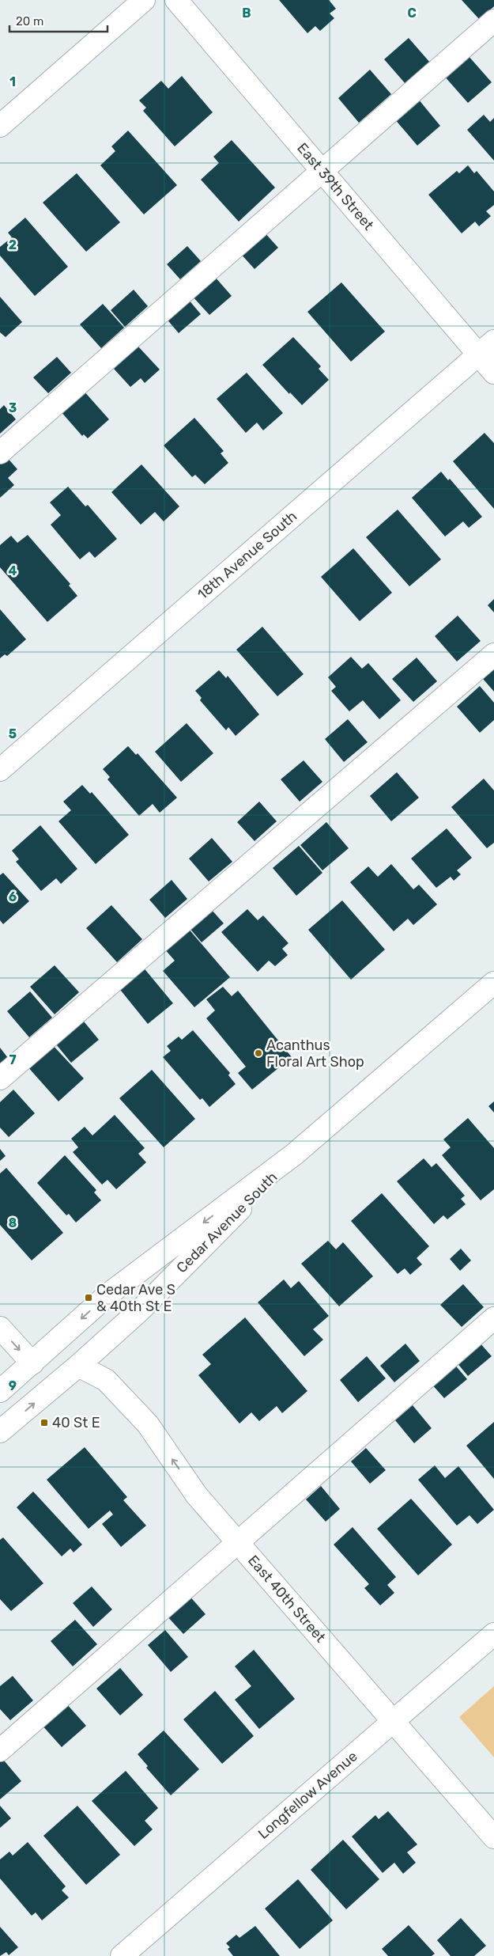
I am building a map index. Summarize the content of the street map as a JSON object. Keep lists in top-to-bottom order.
{
  "streets": {
    "street": [
      "East 39th Street",
      "18th Avenue South",
      "Cedar Avenue South",
      "East 40th Street",
      "Longfellow Avenue"
    ]
  },
  "crossings": [
    ["East 39th Street", "18th Avenue South"],
    ["Cedar Avenue South", "East 40th Street"],
    ["East 40th Street", "Longfellow Avenue"]
  ],
  "one_way": ["East 40th Street"],
  "places": {
    "other": ["Acanthus Floral Art Shop"],
    "transit": ["Cedar Ave S & 40th St E", "40 St E"]
  },
  "scale_bar": "20 m",
  "grid": {
    "columns": ["B", "C"],
    "rows": [
      "1",
      "2",
      "3",
      "4",
      "5",
      "6",
      "7",
      "8",
      "9"
    ]
  }
}
